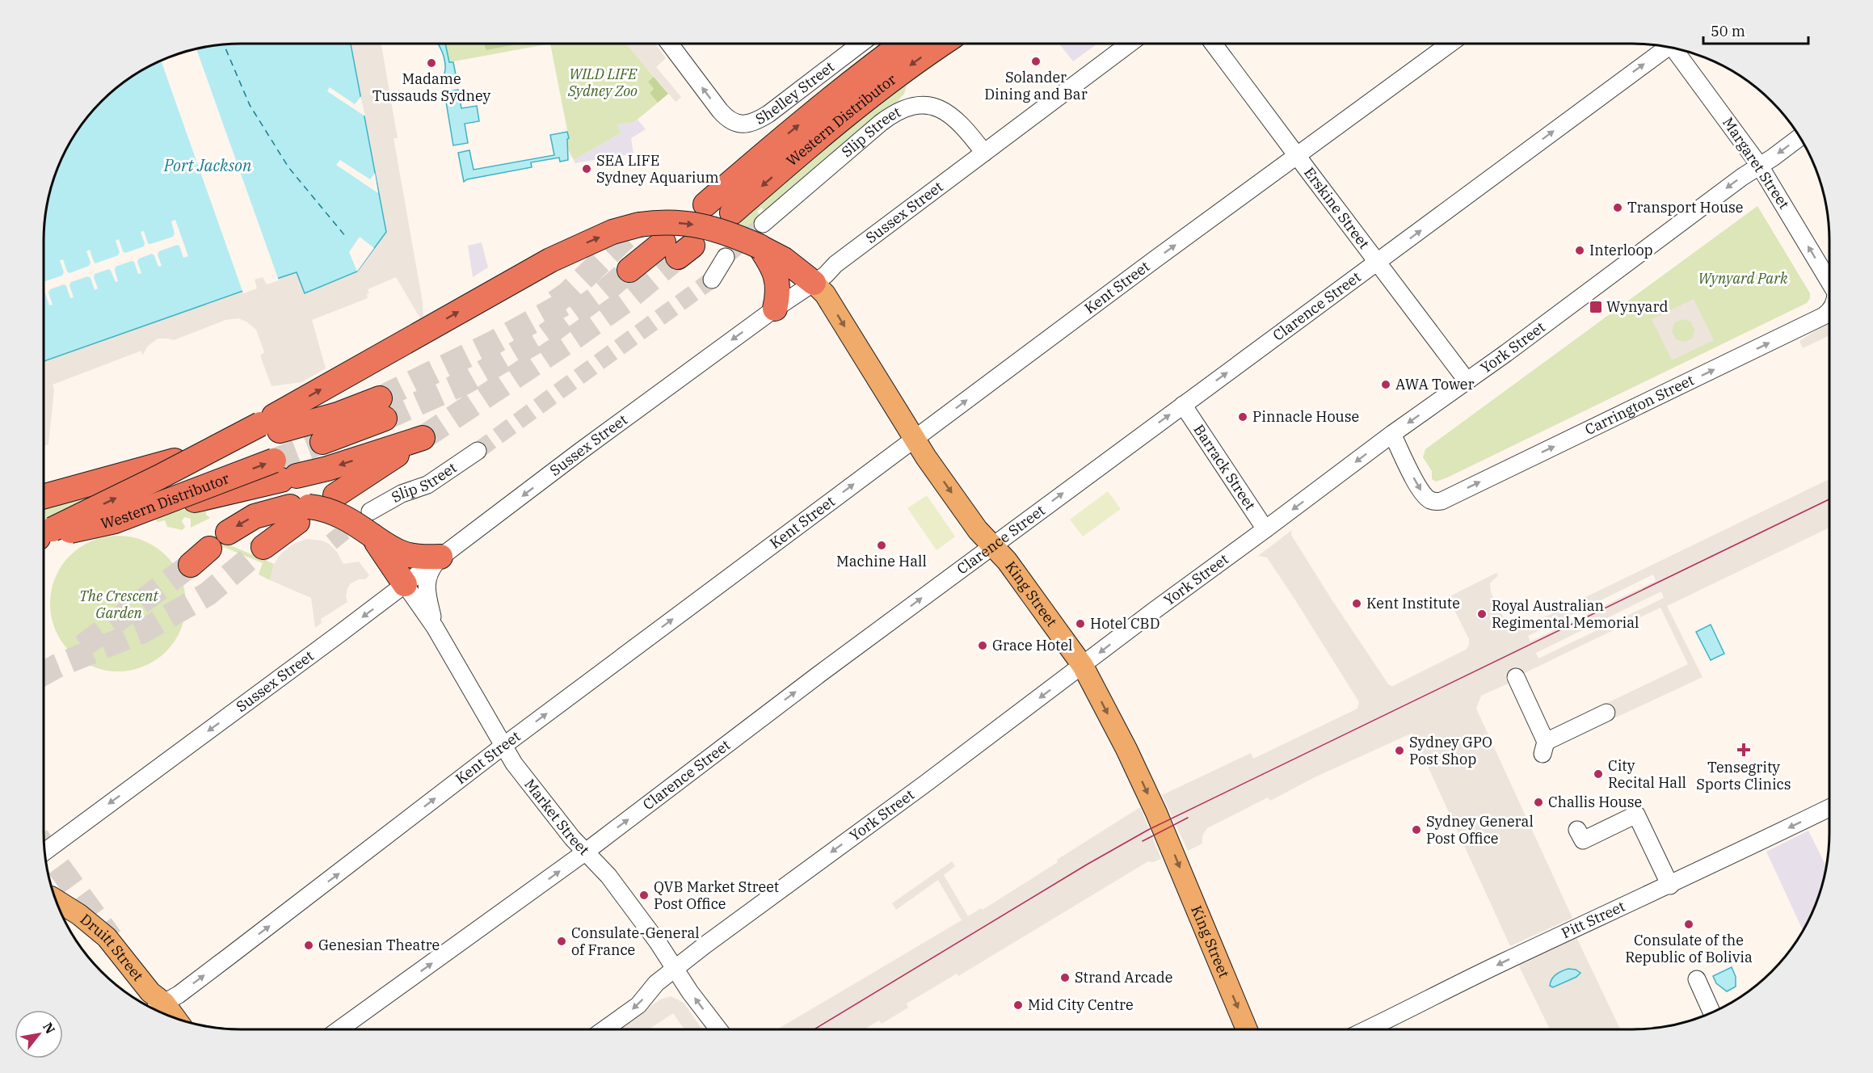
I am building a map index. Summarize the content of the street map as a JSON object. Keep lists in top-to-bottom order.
{
  "streets": {
    "highway": ["Western Distributor"],
    "main road": ["King Street", "Druitt Street"],
    "street": [
      "Shelley Street",
      "Slip Street",
      "Margaret Street",
      "Erskine Street",
      "Sussex Street",
      "Kent Street",
      "Clarence Street",
      "York Street",
      "Carrington Street",
      "Barrack Street",
      "Market Street",
      "Pitt Street"
    ]
  },
  "crossings": [
    ["Slip Street", "Sussex Street"],
    ["Margaret Street", "York Street"],
    ["Erskine Street", "Kent Street"],
    ["Erskine Street", "Clarence Street"],
    ["Erskine Street", "York Street"],
    ["Sussex Street", "King Street"],
    ["Sussex Street", "Market Street"],
    ["Kent Street", "King Street"],
    ["Kent Street", "Market Street"],
    ["Kent Street", "Druitt Street"],
    ["Clarence Street", "Barrack Street"],
    ["Clarence Street", "King Street"],
    ["Clarence Street", "Market Street"],
    ["York Street", "Carrington Street"],
    ["York Street", "Barrack Street"],
    ["York Street", "King Street"],
    ["York Street", "Market Street"]
  ],
  "one_way": [
    "Margaret Street",
    "Sussex Street",
    "Kent Street",
    "Clarence Street",
    "York Street",
    "Carrington Street",
    "King Street",
    "Pitt Street"
  ],
  "water": ["Port Jackson"],
  "parks": ["WILD LIFE Sydney Zoo", "Wynyard Park", "The Crescent Garden"],
  "places": {
    "other": [
      "Solander Dining and Bar",
      "Madame Tussauds Sydney",
      "SEA LIFE Sydney Aquarium",
      "Transport House",
      "Interloop",
      "AWA Tower",
      "Pinnacle House",
      "Machine Hall",
      "Kent Institute",
      "Royal Australian Regimental Memorial",
      "Hotel CBD",
      "Grace Hotel",
      "Sydney GPO Post Shop",
      "City Recital Hall",
      "Challis House",
      "Sydney General Post Office",
      "QVB Market Street Post Office",
      "Consulate of the Republic of Bolivia",
      "Consulate-General of France",
      "Genesian Theatre",
      "Strand Arcade",
      "Mid City Centre"
    ],
    "transit": ["Wynyard"],
    "health": ["Tensegrity Sports Clinics"]
  },
  "scale_bar": "50 m",
  "north": "top right"
}
